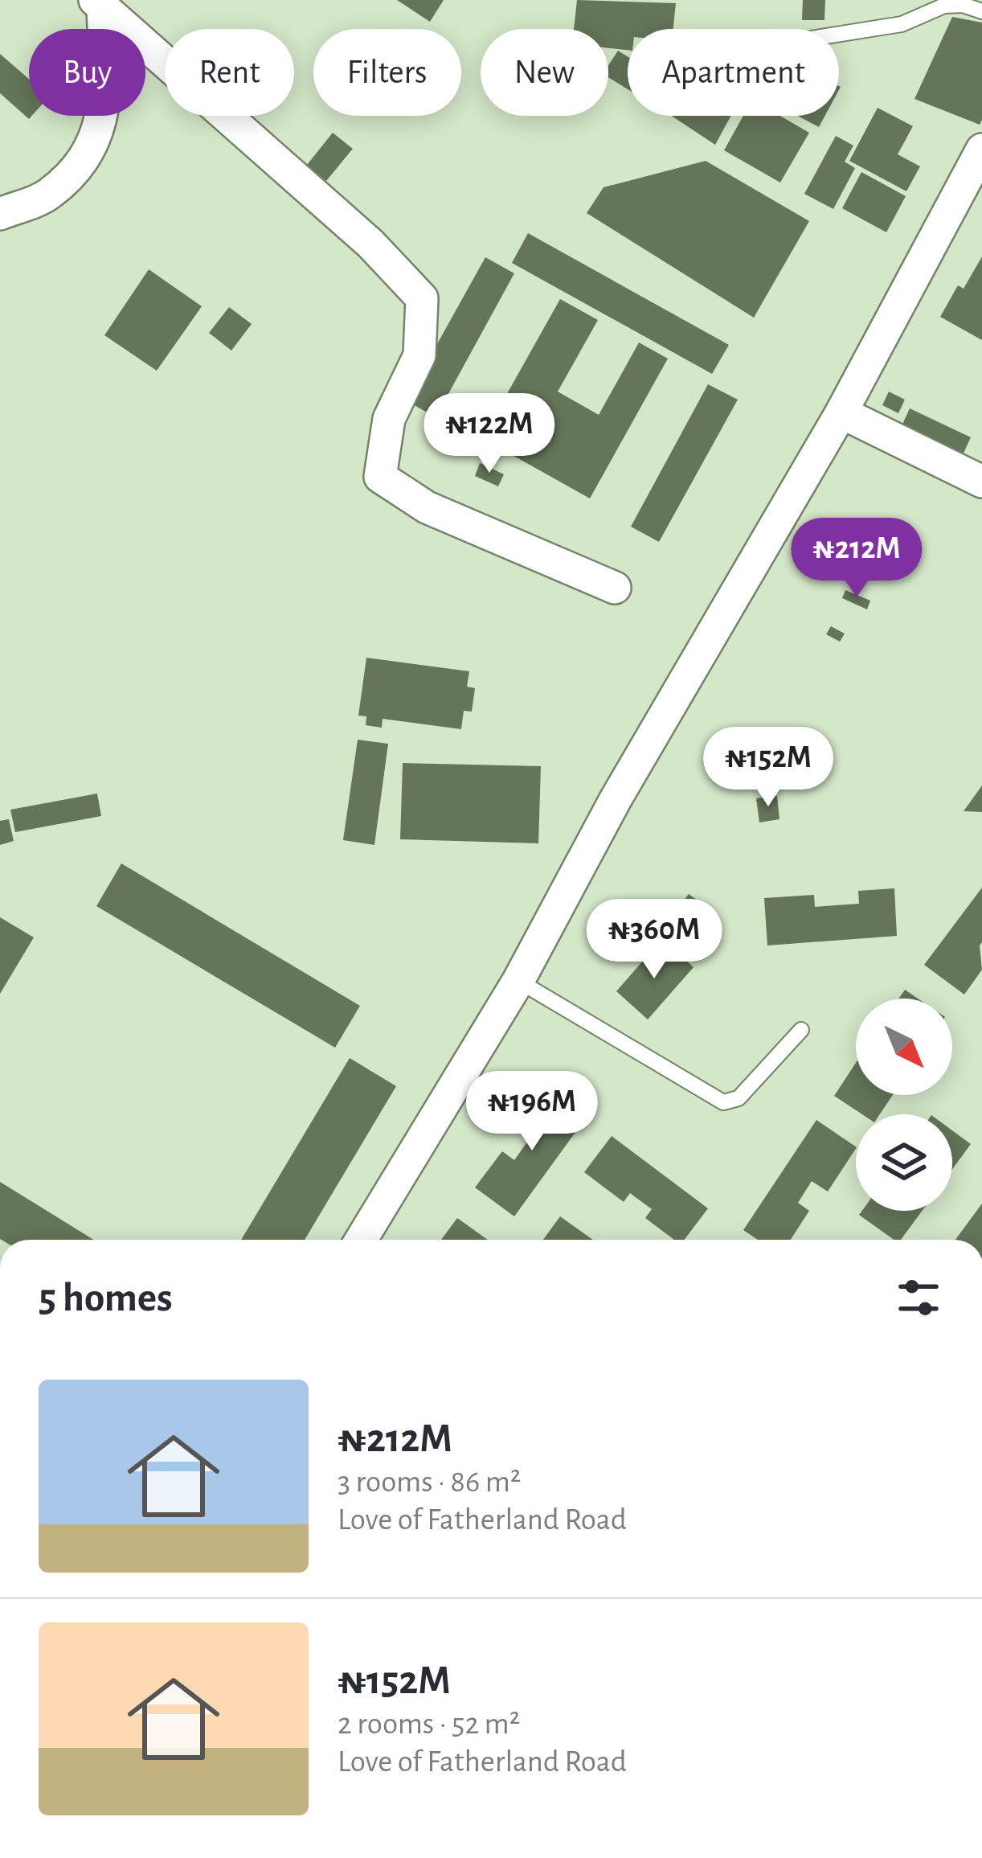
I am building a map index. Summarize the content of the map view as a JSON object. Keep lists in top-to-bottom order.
{
  "north": "bottom right",
  "page": {
    "chip": [
      "Buy",
      "Rent",
      "Filters",
      "New",
      "Apartment"
    ],
    "price": [
      "₦122M",
      "₦212M",
      "₦152M",
      "₦360M",
      "₦196M"
    ],
    "heading": "5 homes",
    "list": [
      {
        "name": "₦212M",
        "note": "3 rooms · 86 m² · Love of Fatherland Road"
      },
      {
        "name": "₦152M",
        "note": "2 rooms · 52 m² · Love of Fatherland Road"
      }
    ]
  }
}
